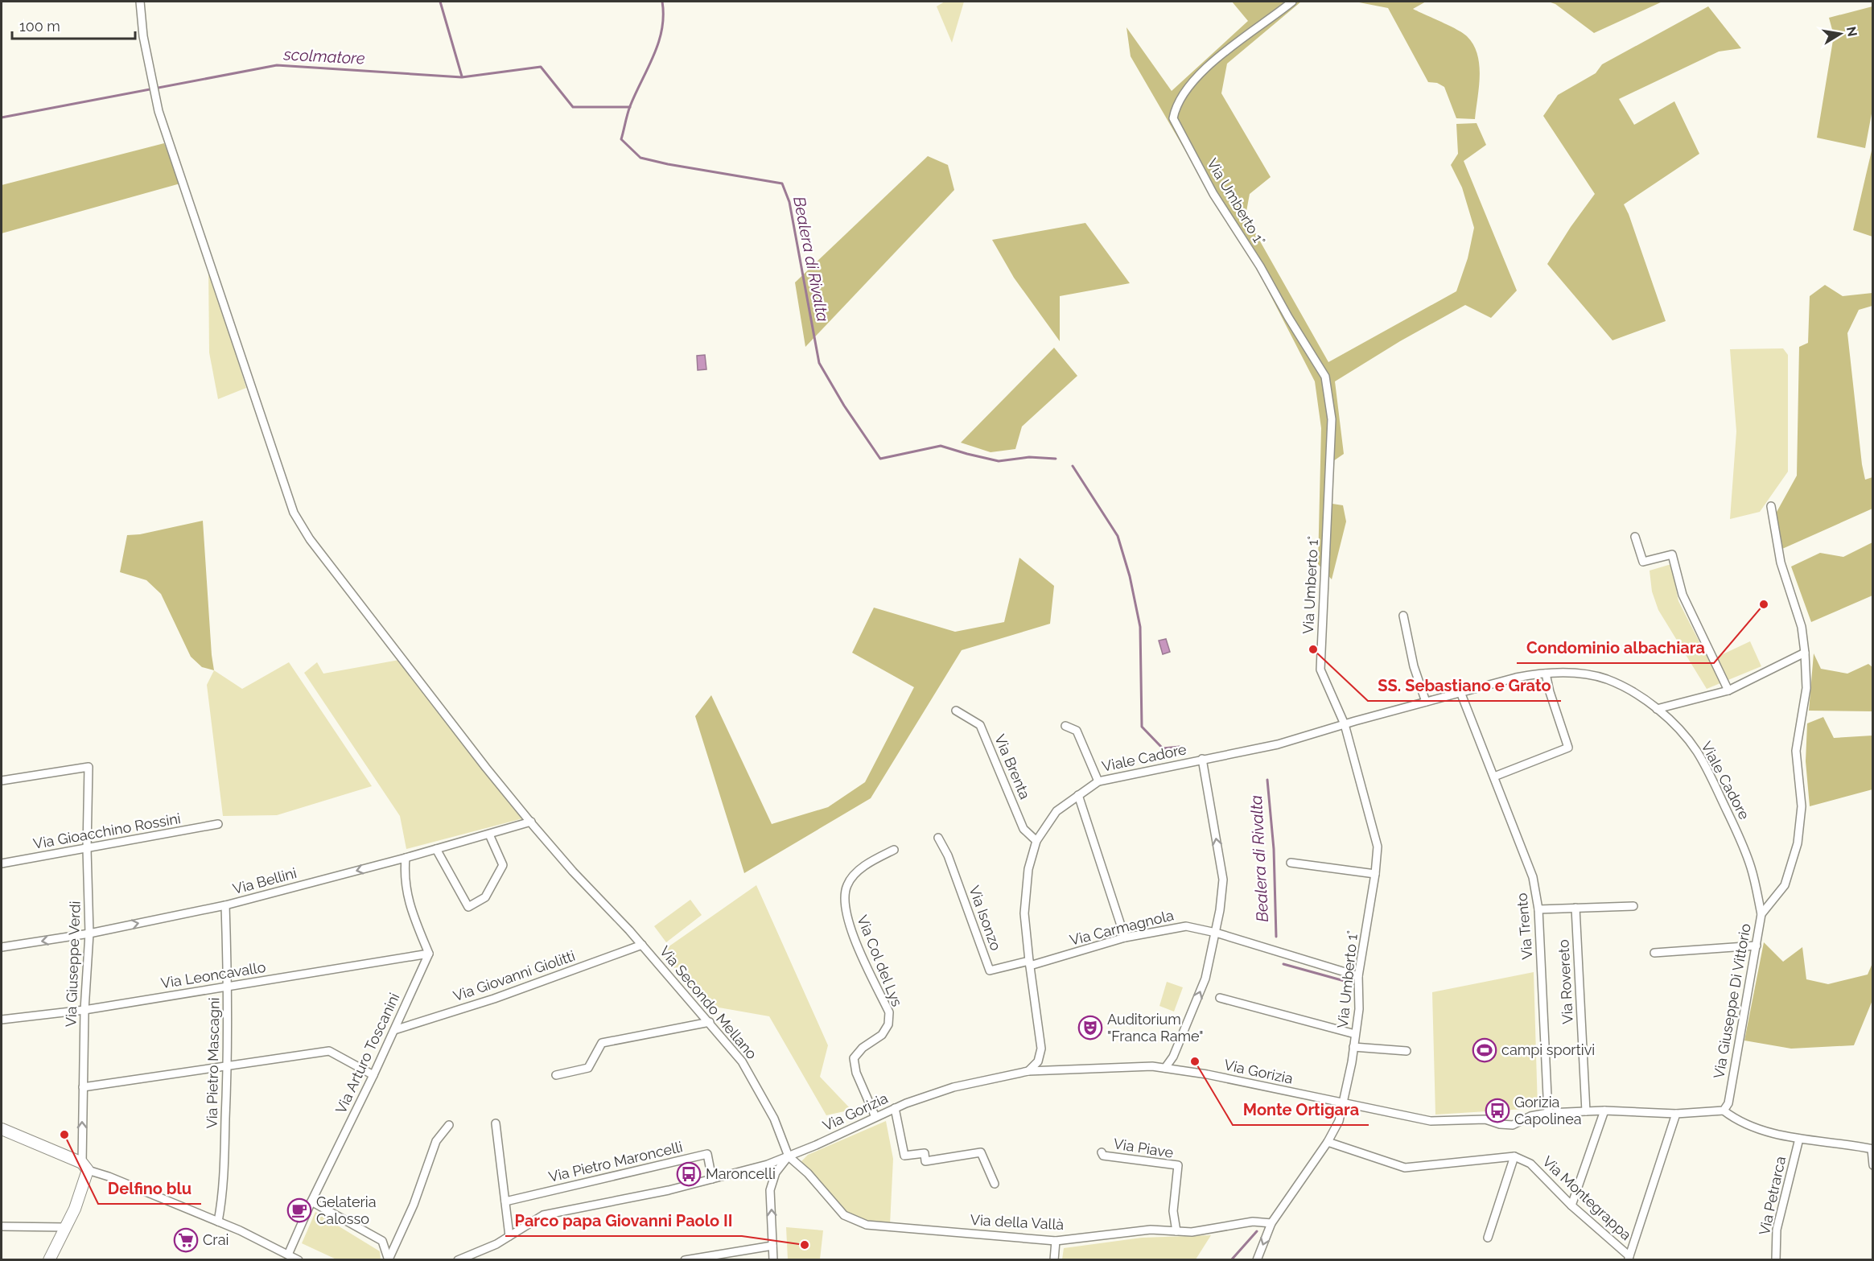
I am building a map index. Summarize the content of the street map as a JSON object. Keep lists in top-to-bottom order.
{
  "streets": {
    "street": [
      "Via Umberto 1°",
      "Viale Cadore",
      "Via Brenta",
      "Via Gioacchino Rossini",
      "Via Bellini",
      "Via Isonzo",
      "Via Trento",
      "Via Carmagnola",
      "Via Col del Lys",
      "Via Giuseppe Verdi",
      "Via Leoncavallo",
      "Via Giovanni Giolitti",
      "Via Rovereto",
      "Via Giuseppe Di Vittorio",
      "Via Secondo Mellano",
      "Via Arturo Toscanini",
      "Via Pietro Mascagni",
      "Via Gorizia",
      "Via Piave",
      "Via Pietro Maroncelli",
      "Via Petrarca",
      "Via Montegrappa",
      "Via della Vallà"
    ]
  },
  "crossings": [
    ["Via Umberto 1°", "Viale Cadore"],
    ["Via Umberto 1°", "Via Carmagnola"],
    ["Via Umberto 1°", "Via Gorizia"],
    ["Via Umberto 1°", "Via della Vallà"],
    ["Viale Cadore", "Via Brenta"],
    ["Viale Cadore", "Via Isonzo"],
    ["Viale Cadore", "Via Trento"],
    ["Viale Cadore", "Via Carmagnola"],
    ["Viale Cadore", "Via Giuseppe Di Vittorio"],
    ["Viale Cadore", "Via Gorizia"],
    ["Via Gioacchino Rossini", "Via Giuseppe Verdi"],
    ["Via Bellini", "Via Giuseppe Verdi"],
    ["Via Bellini", "Via Secondo Mellano"],
    ["Via Bellini", "Via Pietro Mascagni"],
    ["Via Isonzo", "Via Carmagnola"],
    ["Via Trento", "Via Gorizia"],
    ["Via Col del Lys", "Via Gorizia"],
    ["Via Giuseppe Verdi", "Via Leoncavallo"],
    ["Via Leoncavallo", "Via Arturo Toscanini"],
    ["Via Leoncavallo", "Via Pietro Mascagni"],
    ["Via Giovanni Giolitti", "Via Secondo Mellano"],
    ["Via Giovanni Giolitti", "Via Arturo Toscanini"],
    ["Via Rovereto", "Via Gorizia"],
    ["Via Secondo Mellano", "Via Gorizia"],
    ["Via Secondo Mellano", "Via della Vallà"],
    ["Via Gorizia", "Via della Vallà"],
    ["Via Piave", "Via della Vallà"]
  ],
  "water": ["scolmatore", "Bealera di Rivalta"],
  "places": {
    "other": [
      "Condominio albachiara",
      "SS. Sebastiano e Grato",
      "Monte Ortigara",
      "Delfino blu",
      "Parco papa Giovanni Paolo II"
    ],
    "theatre": ["Auditorium \"Franca Rame\""],
    "sports": ["campi sportivi"],
    "bus stop": ["Gorizia Capolinea", "Maroncelli"],
    "cafe": ["Gelateria Calosso"],
    "supermarket": ["Crai"]
  },
  "scale_bar": "100 m",
  "north": "right"
}
